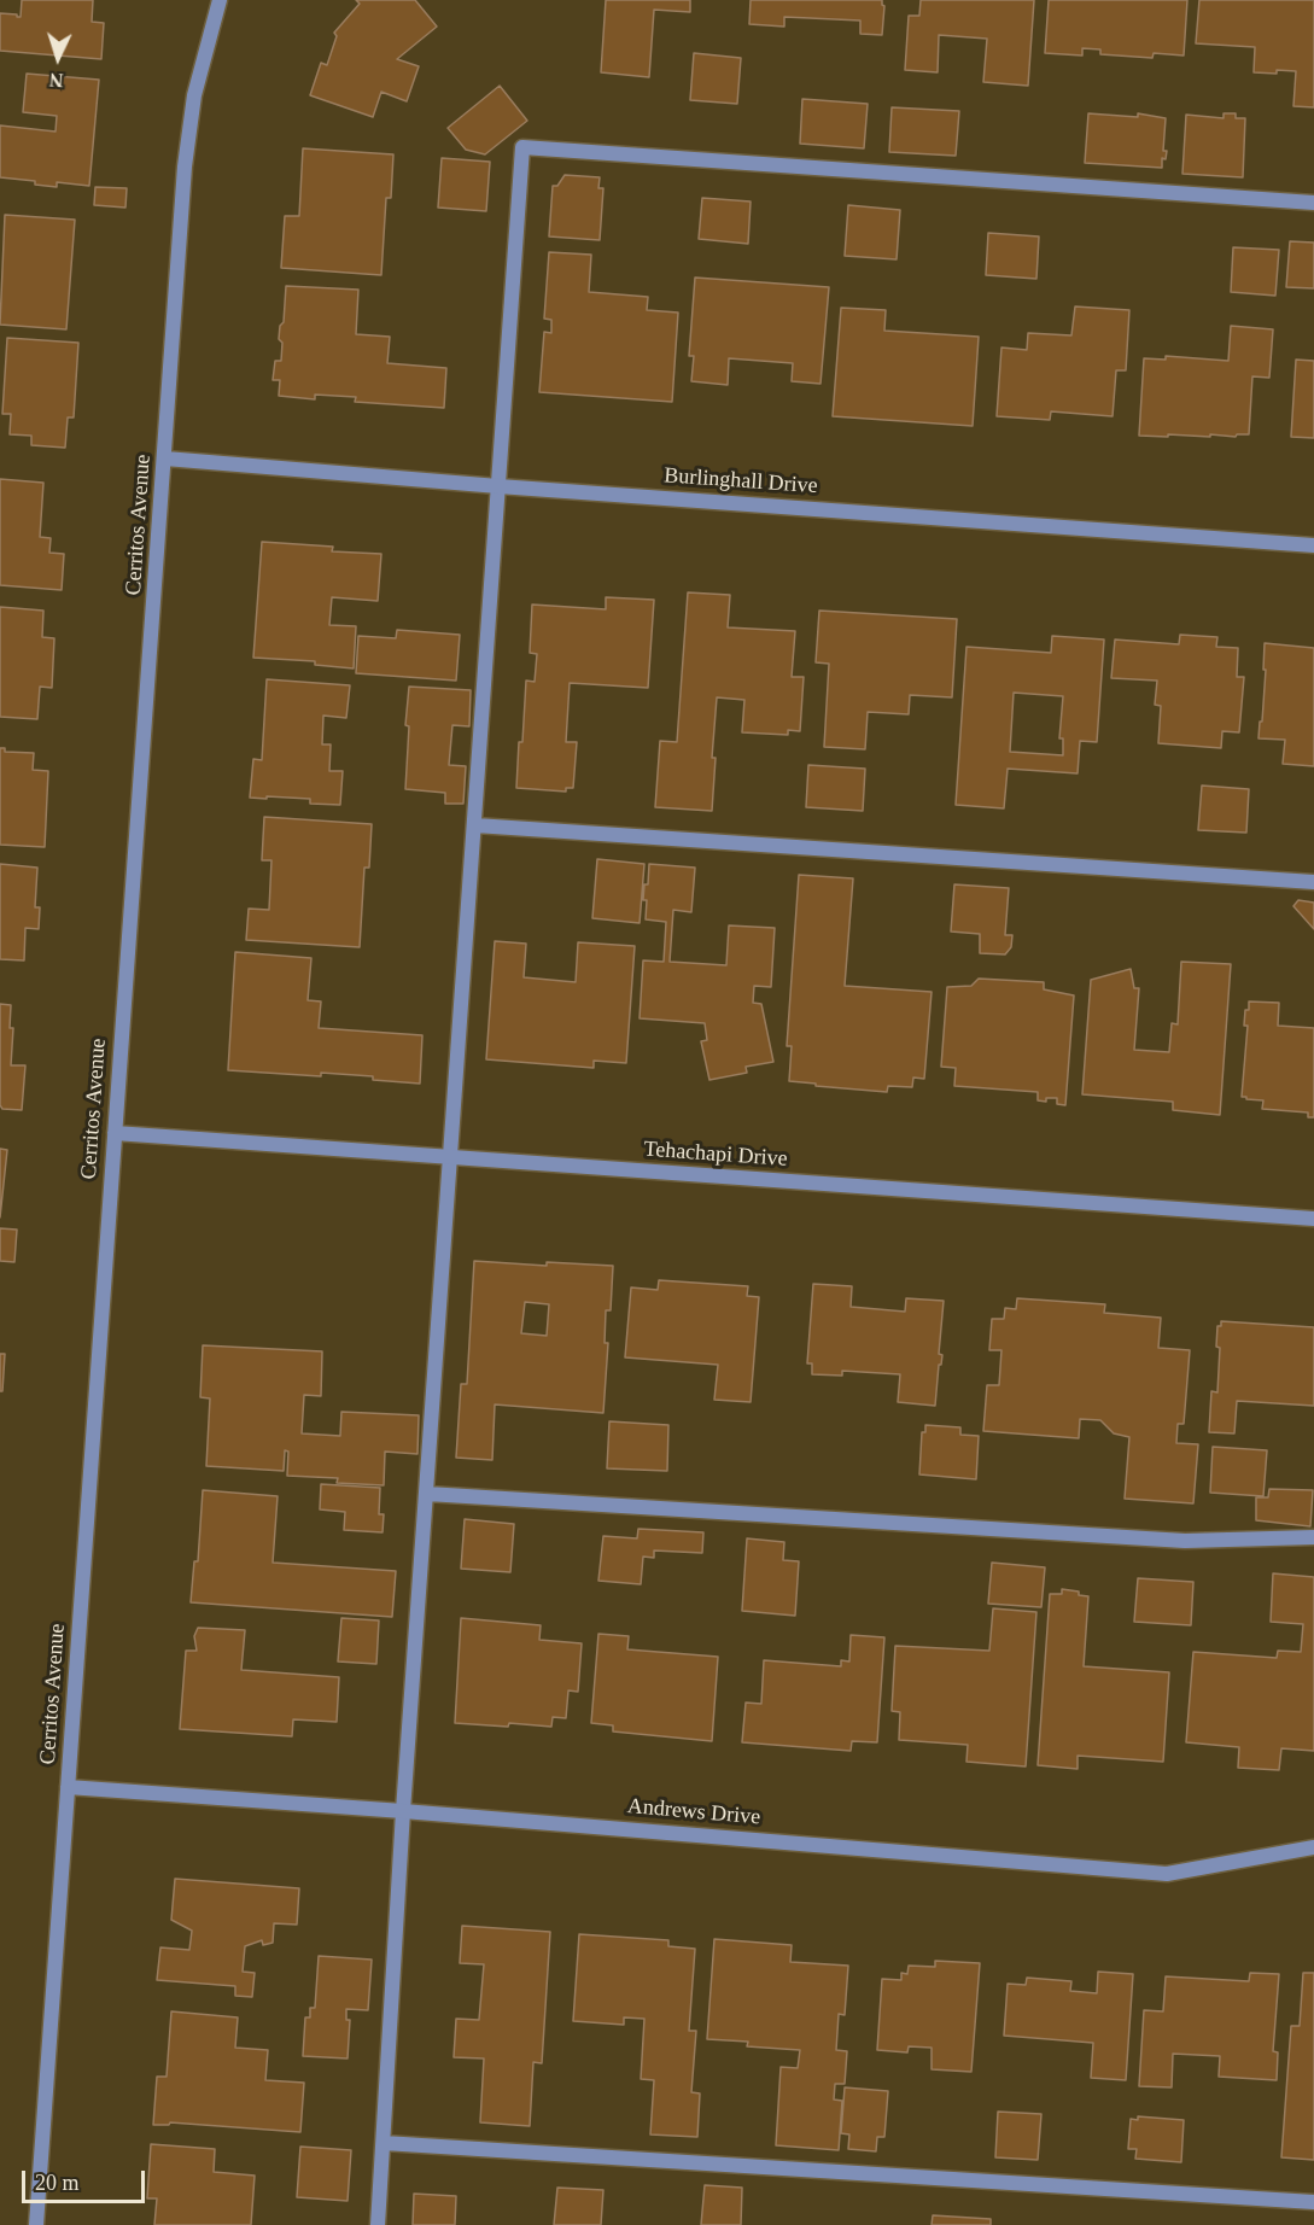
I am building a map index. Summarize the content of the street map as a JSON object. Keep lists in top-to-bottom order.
{
  "streets": {
    "street": [
      "Burlinghall Drive",
      "Cerritos Avenue",
      "Tehachapi Drive",
      "Andrews Drive"
    ]
  },
  "crossings": [
    ["Burlinghall Drive", "Cerritos Avenue"],
    ["Cerritos Avenue", "Tehachapi Drive"],
    ["Cerritos Avenue", "Andrews Drive"]
  ],
  "scale_bar": "20 m",
  "north": "bottom"
}
